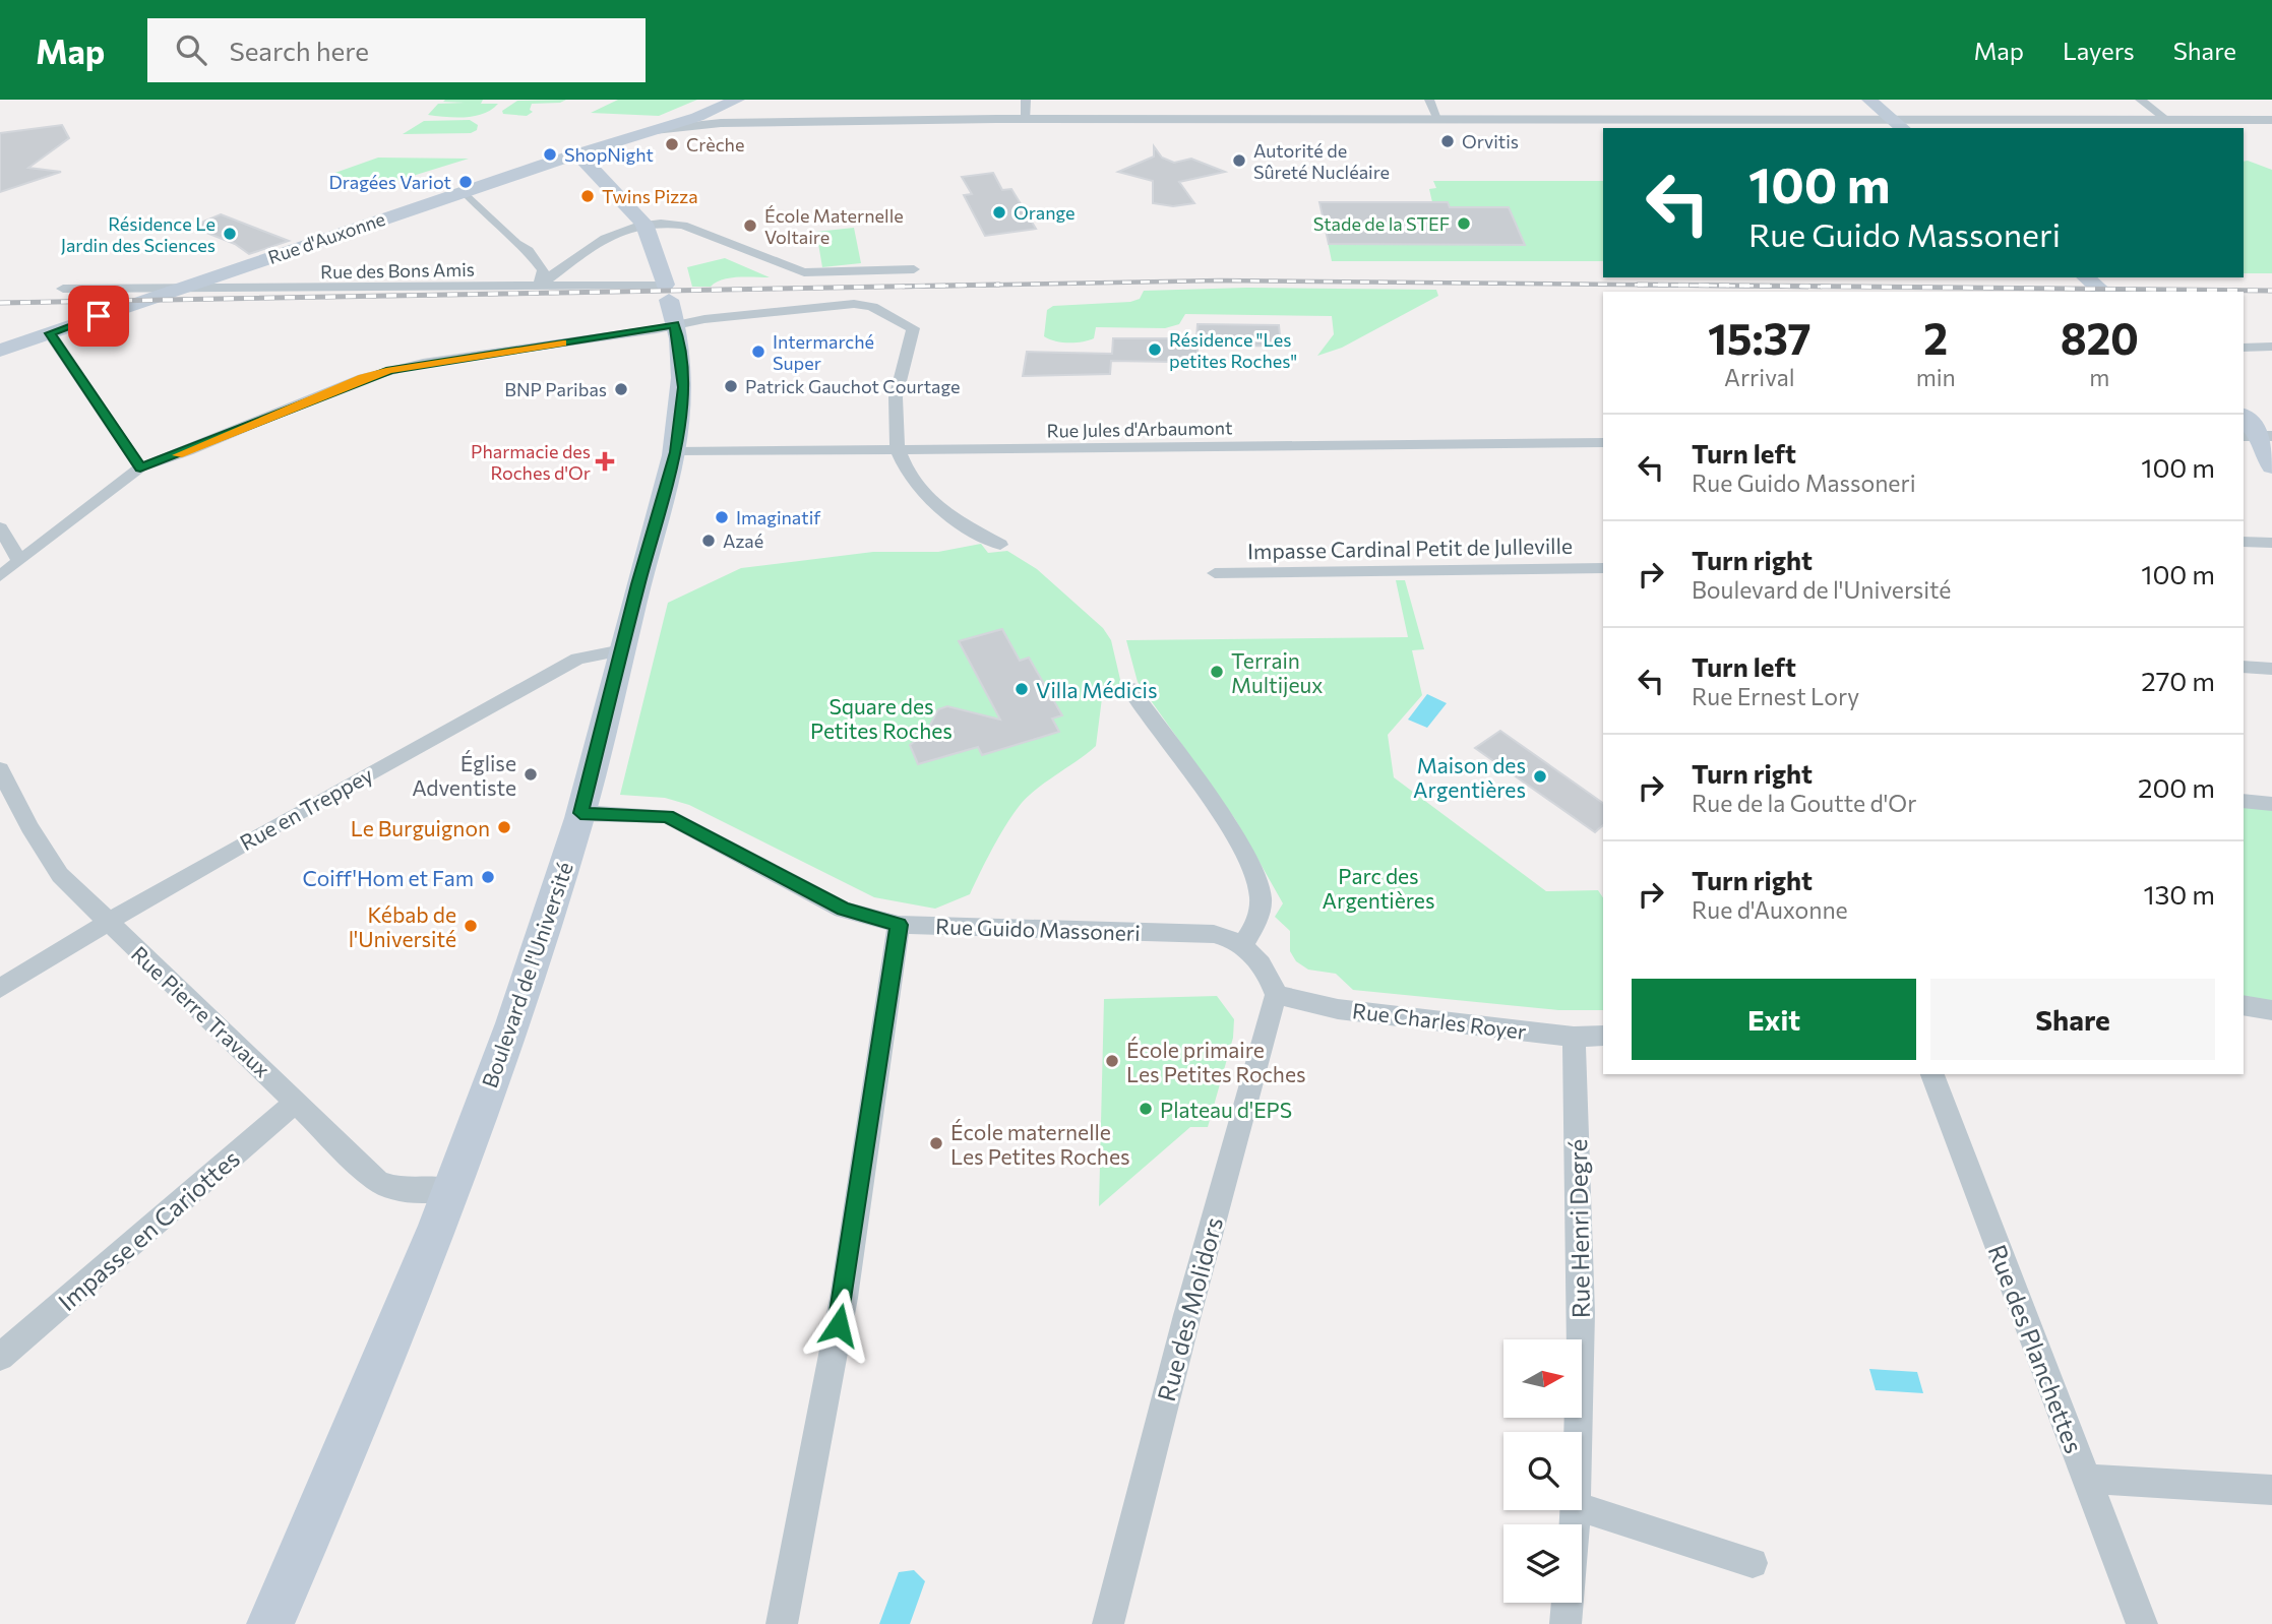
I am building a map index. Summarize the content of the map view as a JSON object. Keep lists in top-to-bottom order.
{
  "streets": {
    "main road": ["Rue d'Auxonne", "Boulevard de l'Université"],
    "street": [
      "Rue des Bons Amis",
      "Rue Jules d'Arbaumont",
      "Impasse Cardinal Petit de Julleville",
      "Rue en Treppey",
      "Rue Guido Massoneri",
      "Rue Pierre Travaux",
      "Rue Charles Royer",
      "Rue Henri Degré",
      "Impasse en Cariottes",
      "Rue des Molidors",
      "Rue des Planchettes"
    ]
  },
  "crossings": [
    ["Rue d'Auxonne", "Rue des Bons Amis"],
    ["Rue d'Auxonne", "Boulevard de l'Université"],
    ["Rue des Bons Amis", "Boulevard de l'Université"],
    ["Rue Jules d'Arbaumont", "Boulevard de l'Université"],
    ["Rue en Treppey", "Boulevard de l'Université"],
    ["Rue en Treppey", "Rue Pierre Travaux"],
    ["Rue Guido Massoneri", "Boulevard de l'Université"],
    ["Rue Guido Massoneri", "Rue Charles Royer"],
    ["Rue Guido Massoneri", "Rue des Molidors"],
    ["Boulevard de l'Université", "Rue Pierre Travaux"],
    ["Rue Pierre Travaux", "Impasse en Cariottes"],
    ["Rue Charles Royer", "Rue Henri Degré"],
    ["Rue Charles Royer", "Rue des Molidors"]
  ],
  "parks": ["Square des Petites Roches", "Parc des Argentières"],
  "places": {
    "other": [
      "Orvitis",
      "Crèche",
      "ShopNight",
      "Autorité de Sûreté Nucléaire",
      "Dragées Variot",
      "Twins Pizza",
      "Orange",
      "Stade de la STEF",
      "École Maternelle Voltaire",
      "Résidence Le Jardin des Sciences",
      "Résidence \"Les petites Roches\"",
      "Intermarché Super",
      "Patrick Gauchot Courtage",
      "BNP Paribas",
      "Imaginatif",
      "Azaé",
      "Terrain Multijeux",
      "Villa Médicis",
      "Église Adventiste",
      "Maison des Argentières",
      "Le Burguignon",
      "Coiff'Hom et Fam",
      "Kébab de l'Université",
      "École primaire Les Petites Roches",
      "Plateau d'EPS",
      "École maternelle Les Petites Roches"
    ],
    "health": ["Pharmacie des Roches d'Or"]
  },
  "north": "right",
  "page": {
    "header": "Map",
    "search": "Search here",
    "nav": ["Map", "Layers", "Share"],
    "turn": ["100 m", "Rue Guido Massoneri"],
    "eta": [
      "15:37",
      "Arrival",
      "2",
      "min",
      "820",
      "m"
    ],
    "list": [
      {
        "name": "Turn left",
        "note": "Rue Guido Massoneri",
        "value": "100 m"
      },
      {
        "name": "Turn right",
        "note": "Boulevard de l'Université",
        "value": "100 m"
      },
      {
        "name": "Turn left",
        "note": "Rue Ernest Lory",
        "value": "270 m"
      },
      {
        "name": "Turn right",
        "note": "Rue de la Goutte d'Or",
        "value": "200 m"
      },
      {
        "name": "Turn right",
        "note": "Rue d'Auxonne",
        "value": "130 m"
      }
    ],
    "buttons": ["Exit", "Share"]
  }
}
